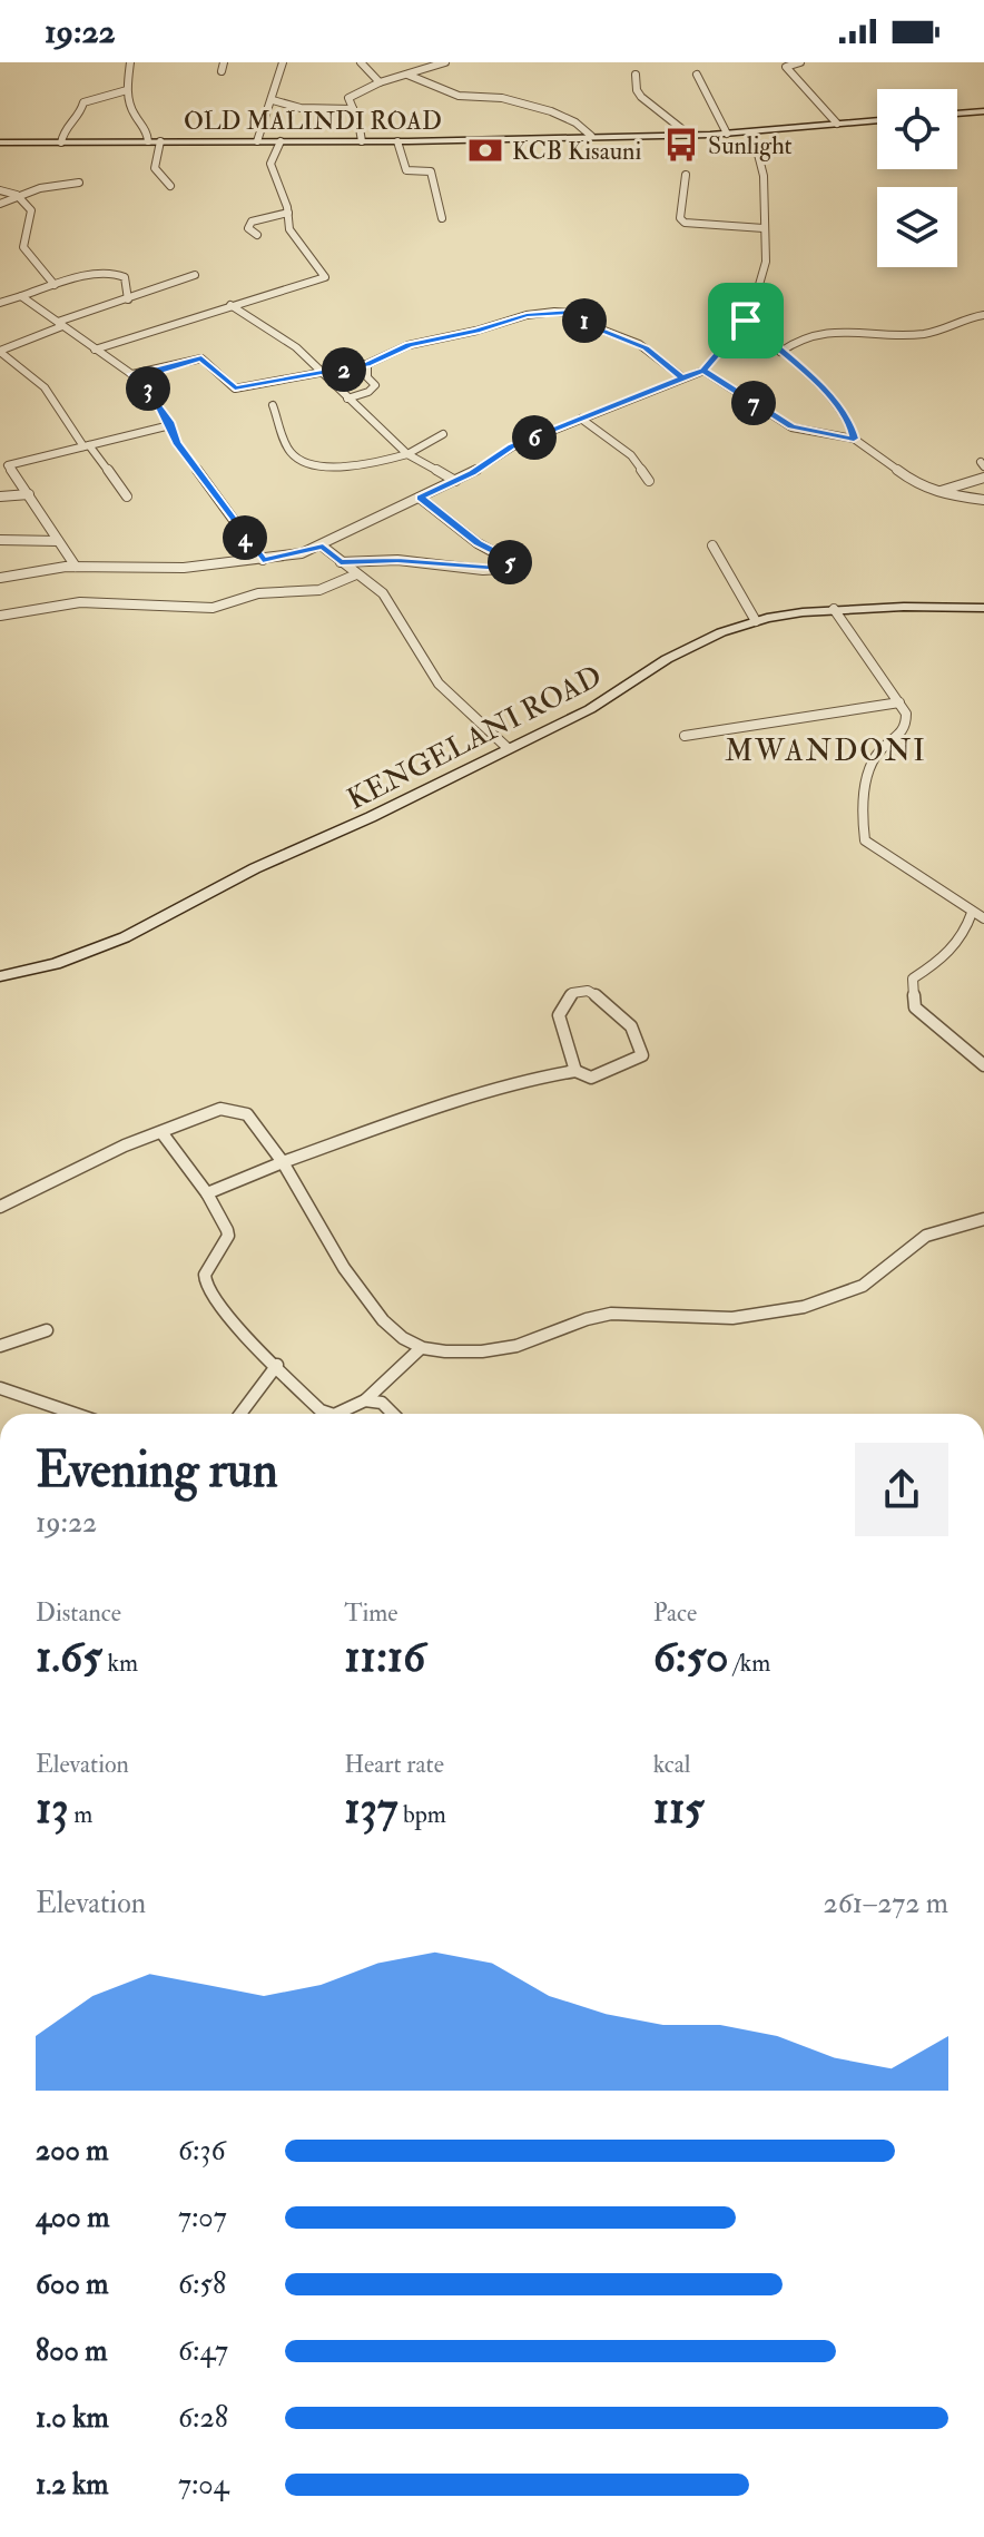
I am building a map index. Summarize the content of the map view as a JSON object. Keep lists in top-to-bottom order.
{
  "streets": {
    "main road": ["OLD MALINDI ROAD", "KENGELANI ROAD"]
  },
  "districts": ["MWANDONI"],
  "places": {
    "bus stop": ["Sunlight"],
    "bank": ["KCB Kisauni"]
  },
  "page": {
    "status": "19:22",
    "pins": [
      "1",
      "2",
      "3",
      "7",
      "6",
      "4",
      "5"
    ],
    "heading": ["Evening run", "19:22"],
    "stats": [
      ["Distance", "1.65 km"],
      ["Time", "11:16"],
      ["Pace", "6:50 /km"],
      ["Elevation", "13 m"],
      ["Heart rate", "137 bpm"],
      ["kcal", "115"]
    ],
    "chart": ["Elevation", "261–272 m"],
    "list": [
      {
        "name": "200 m",
        "note": "6:36"
      },
      {
        "name": "400 m",
        "note": "7:07"
      },
      {
        "name": "600 m",
        "note": "6:58"
      },
      {
        "name": "800 m",
        "note": "6:47"
      },
      {
        "name": "1.0 km",
        "note": "6:28"
      },
      {
        "name": "1.2 km",
        "note": "7:04"
      }
    ]
  }
}
